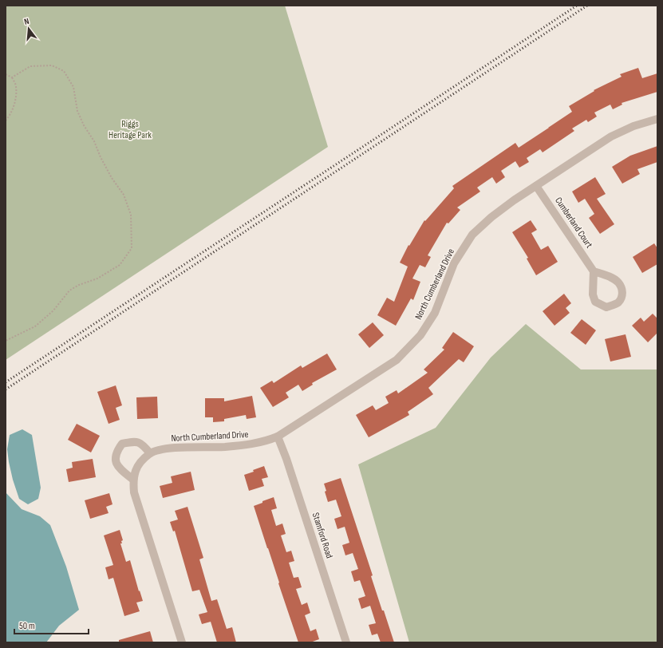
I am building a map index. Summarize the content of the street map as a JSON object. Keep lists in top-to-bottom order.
{
  "streets": {
    "street": ["Cumberland Court", "North Cumberland Drive", "Stamford Road"]
  },
  "crossings": [
    ["Cumberland Court", "North Cumberland Drive"],
    ["North Cumberland Drive", "Stamford Road"]
  ],
  "parks": ["Riggs Heritage Park"],
  "scale_bar": "50 m",
  "north": "top"
}
